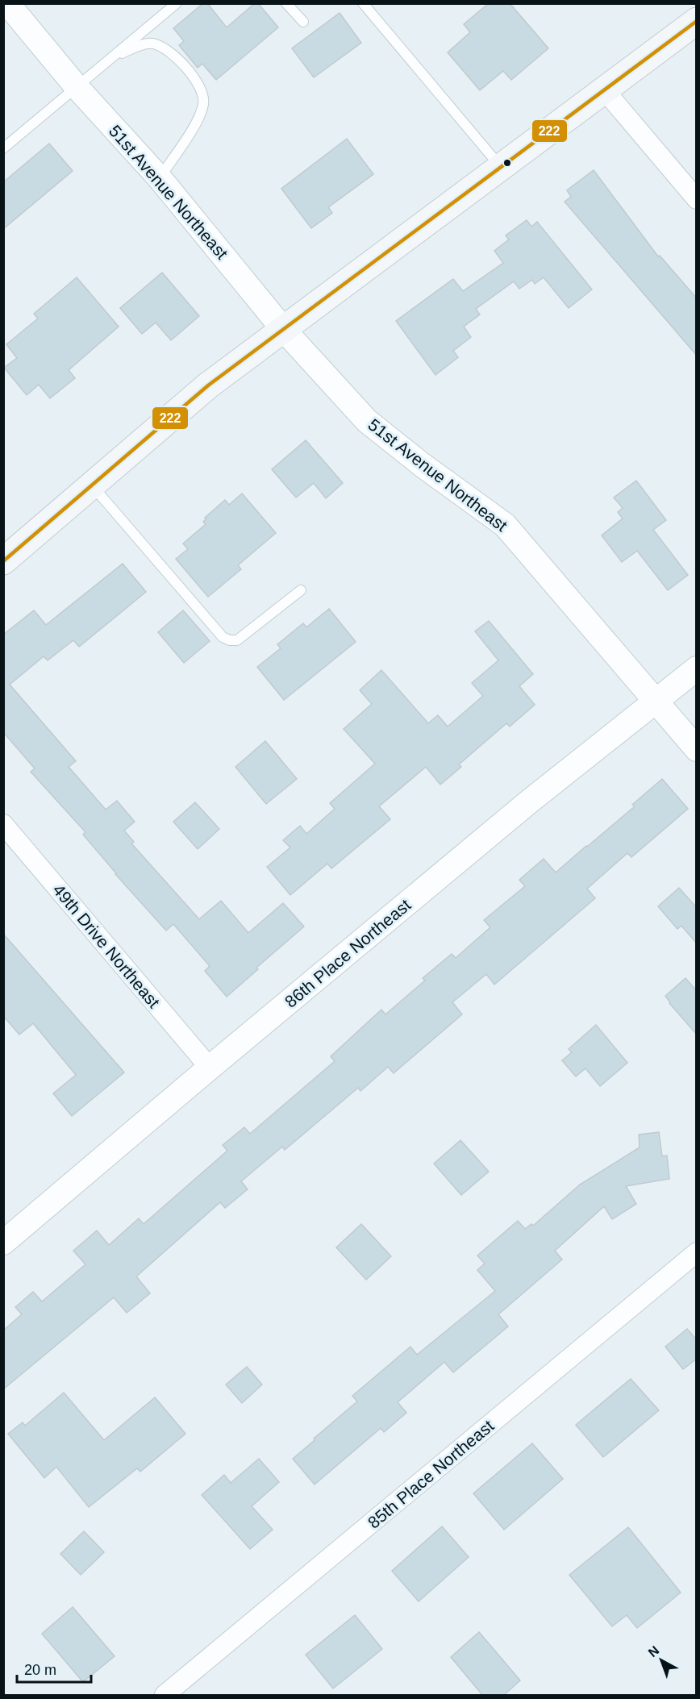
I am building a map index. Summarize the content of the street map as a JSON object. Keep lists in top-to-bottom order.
{
  "streets": {
    "street": [
      "51st Avenue Northeast",
      "49th Drive Northeast",
      "86th Place Northeast",
      "85th Place Northeast"
    ]
  },
  "crossings": [
    ["51st Avenue Northeast", "86th Place Northeast"],
    ["49th Drive Northeast", "86th Place Northeast"]
  ],
  "lines": ["transit line 222"],
  "scale_bar": "20 m",
  "north": "top left"
}
